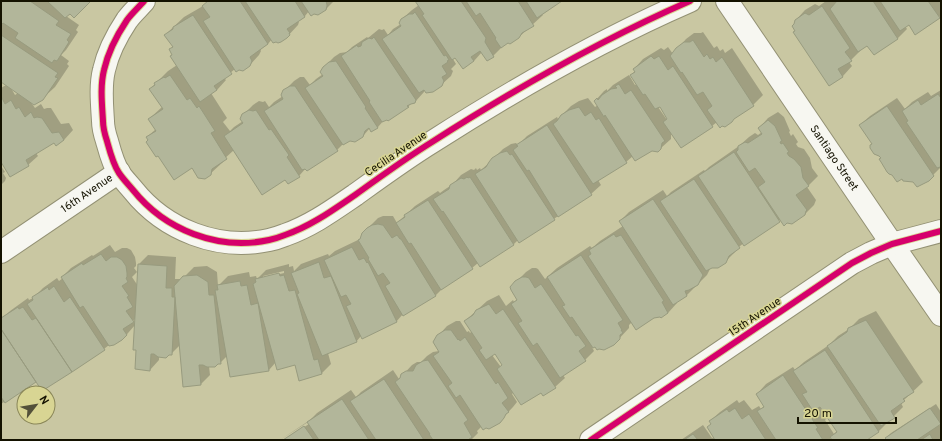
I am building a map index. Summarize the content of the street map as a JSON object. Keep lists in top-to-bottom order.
{
  "streets": {
    "street": [
      "Cecilia Avenue",
      "Santiago Street",
      "16th Avenue",
      "15th Avenue"
    ]
  },
  "crossings": [
    ["Cecilia Avenue", "16th Avenue"],
    ["Santiago Street", "15th Avenue"]
  ],
  "scale_bar": "20 m",
  "north": "top right"
}
